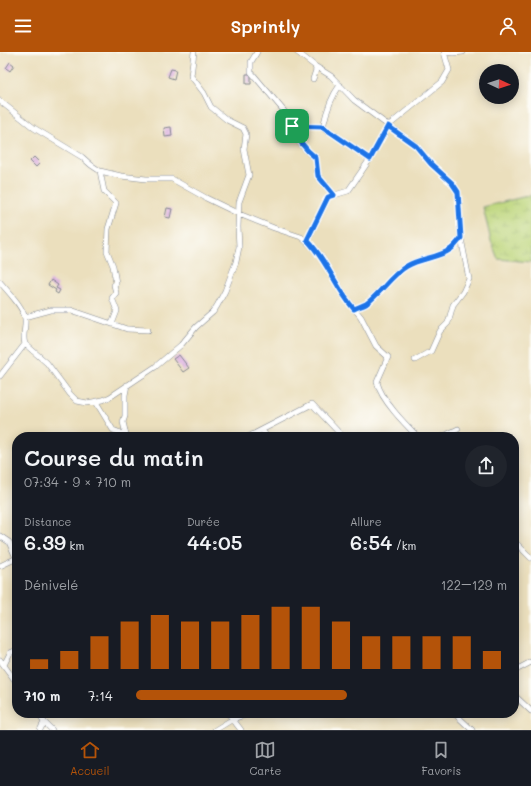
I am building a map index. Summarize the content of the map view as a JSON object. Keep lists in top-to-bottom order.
{
  "north": "right",
  "page": {
    "header": "Sprintly",
    "heading": ["Course du matin", "07:34 · 9 × 710 m"],
    "stats": [
      ["Distance", "6.39 km"],
      ["Durée", "44:05"],
      ["Allure", "6:54 /km"]
    ],
    "chart": ["Dénivelé", "122–129 m"],
    "list": [
      {
        "name": "710 m",
        "note": "7:14"
      }
    ],
    "tabs": ["Accueil", "Carte", "Favoris"]
  }
}
